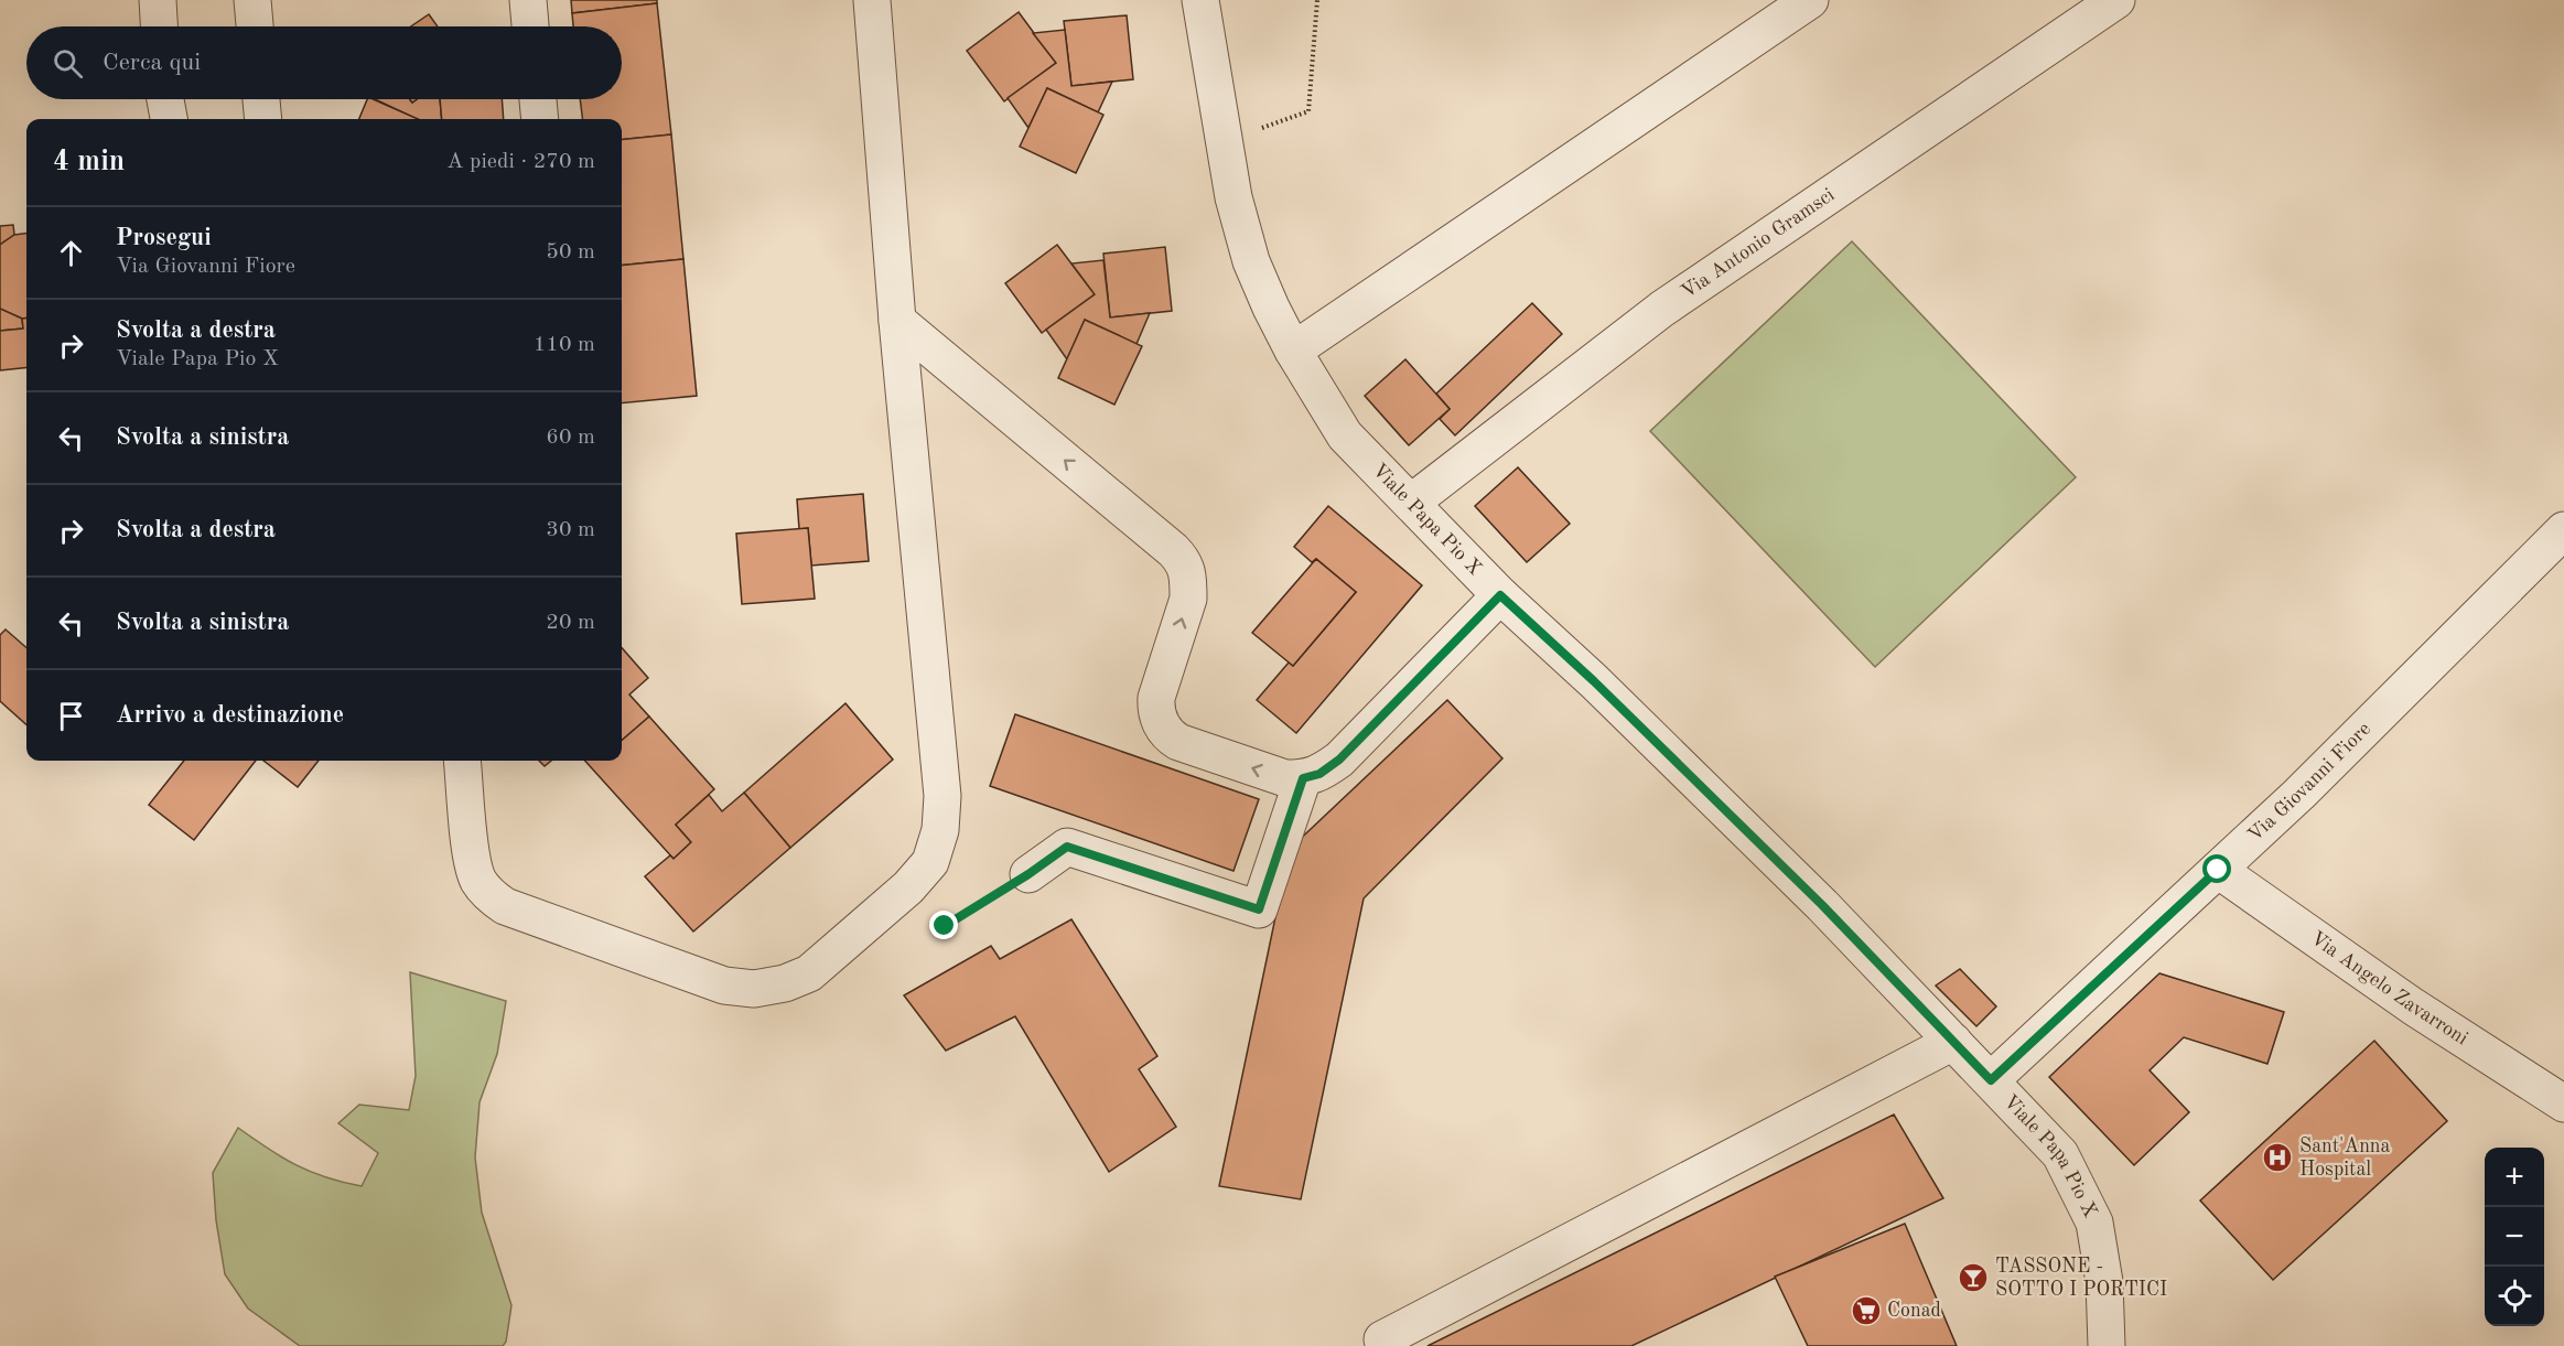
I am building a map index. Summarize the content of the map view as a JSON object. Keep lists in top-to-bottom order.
{
  "streets": {
    "street": [
      "Via Antonio Gramsci",
      "Viale Papa Pio X",
      "Via Giovanni Fiore",
      "Via Angelo Zavarroni"
    ]
  },
  "crossings": [
    ["Via Antonio Gramsci", "Viale Papa Pio X"],
    ["Viale Papa Pio X", "Via Giovanni Fiore"],
    ["Via Giovanni Fiore", "Via Angelo Zavarroni"]
  ],
  "places": {
    "hospital": ["Sant'Anna Hospital"],
    "bar": ["TASSONE - SOTTO I PORTICI"],
    "supermarket": ["Conad"]
  },
  "page": {
    "search": "Cerca qui",
    "heading": ["4 min", "A piedi · 270 m"],
    "list": [
      ["Prosegui", "Via Giovanni Fiore", "50 m"],
      ["Svolta a destra", "Viale Papa Pio X", "110 m"],
      ["Svolta a sinistra", "60 m"],
      ["Svolta a destra", "30 m"],
      ["Svolta a sinistra", "20 m"],
      "Arrivo a destinazione"
    ],
    "map_buttons": ["+", "−"]
  }
}
